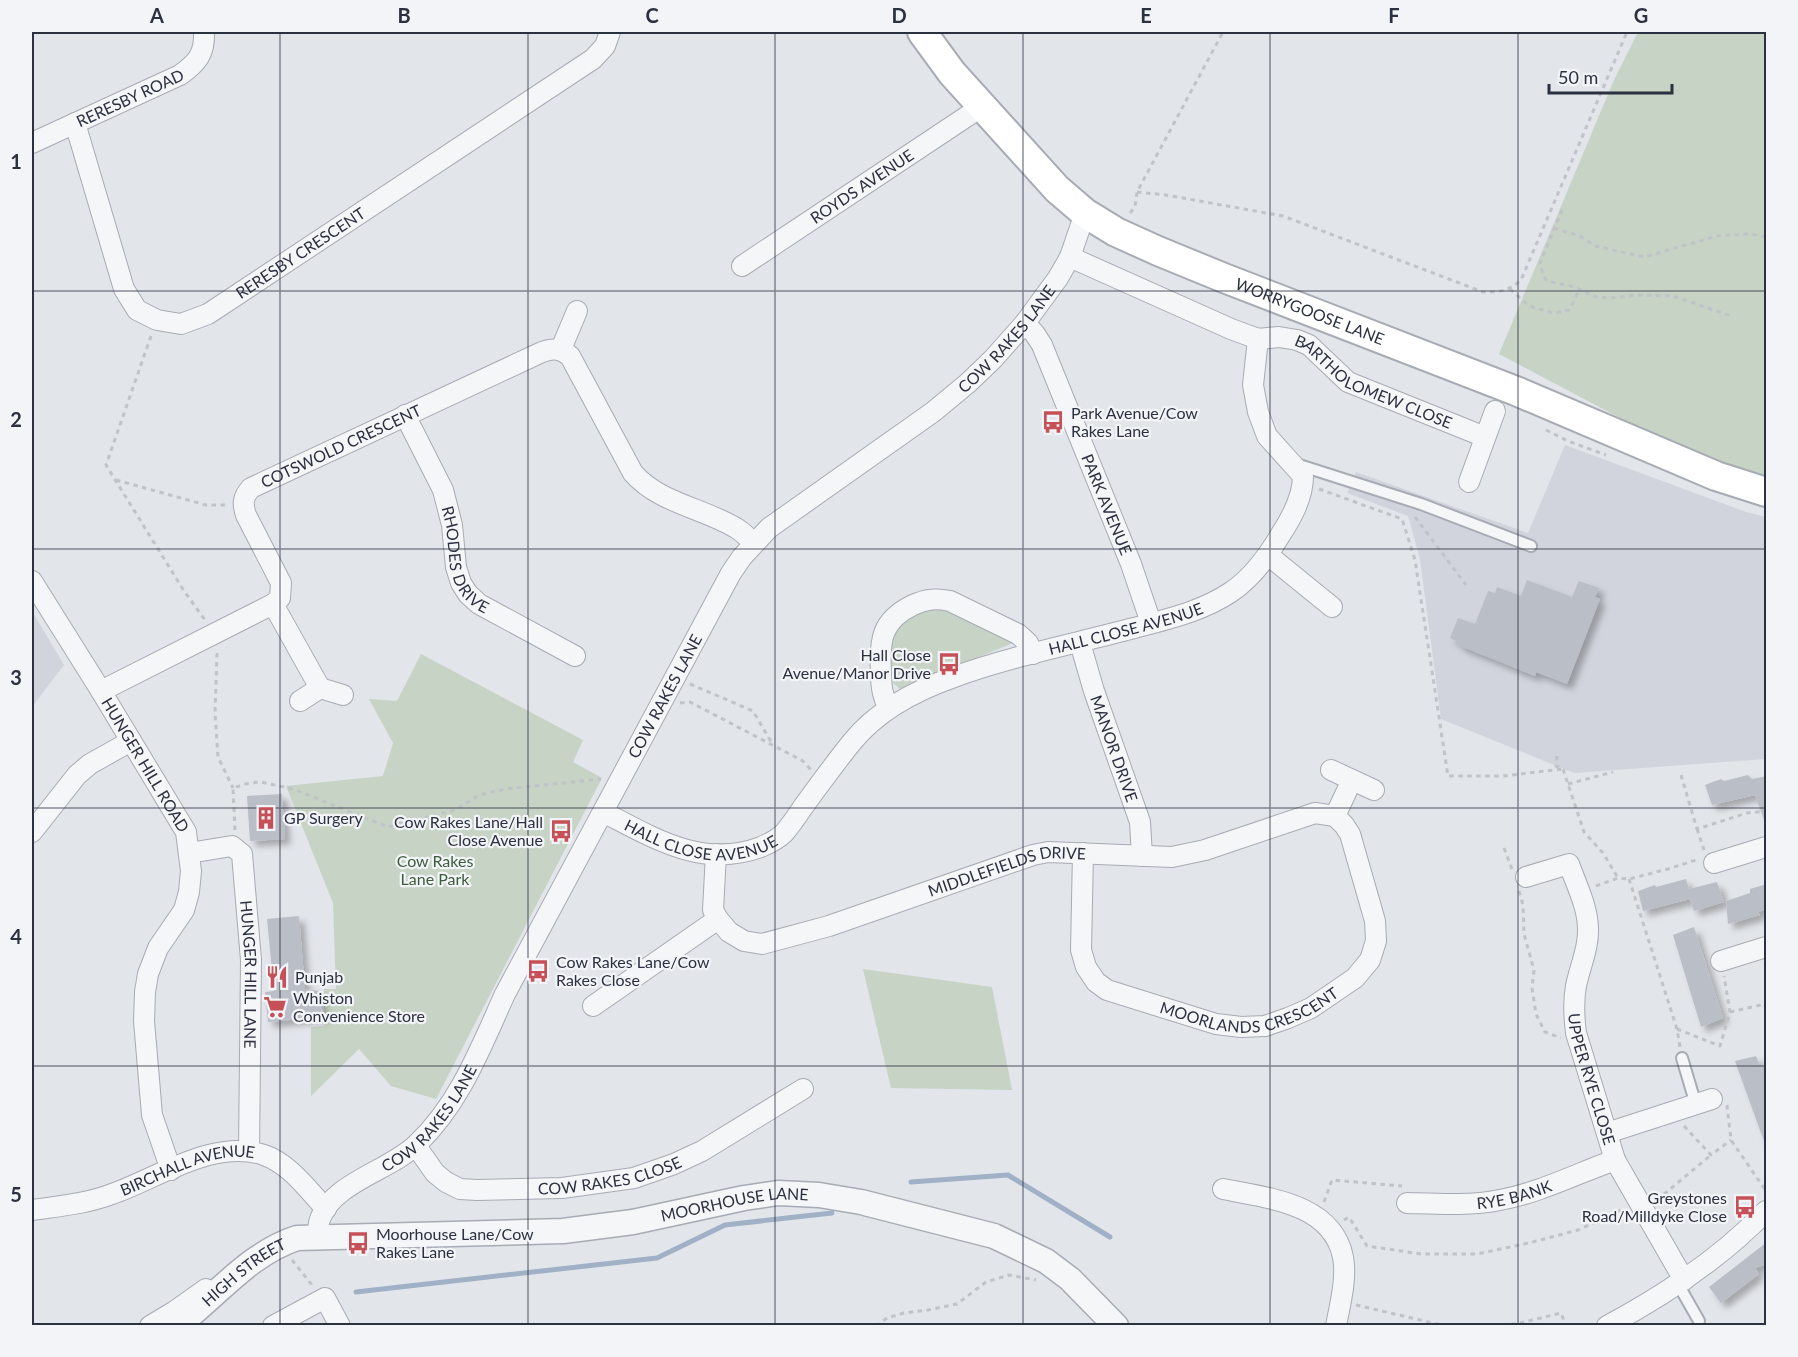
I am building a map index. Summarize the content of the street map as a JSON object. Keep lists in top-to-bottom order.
{
  "streets": {
    "main road": ["WORRYGOOSE LANE"],
    "street": [
      "RERESBY ROAD",
      "ROYDS AVENUE",
      "RERESBY CRESCENT",
      "COW RAKES LANE",
      "BARTHOLOMEW CLOSE",
      "COTSWOLD CRESCENT",
      "PARK AVENUE",
      "RHODES DRIVE",
      "HALL CLOSE AVENUE",
      "MANOR DRIVE",
      "HUNGER HILL ROAD",
      "MIDDLEFIELDS DRIVE",
      "HUNGER HILL LANE",
      "MOORLANDS CRESCENT",
      "UPPER RYE CLOSE",
      "COW RAKES CLOSE",
      "BIRCHALL AVENUE",
      "RYE BANK",
      "MOORHOUSE LANE",
      "HIGH STREET"
    ]
  },
  "crossings": [
    ["ROYDS AVENUE", "WORRYGOOSE LANE"],
    ["WORRYGOOSE LANE", "COW RAKES LANE"],
    ["COW RAKES LANE", "PARK AVENUE"],
    ["COW RAKES LANE", "HALL CLOSE AVENUE"],
    ["COW RAKES LANE", "COW RAKES CLOSE"],
    ["COW RAKES LANE", "BIRCHALL AVENUE"],
    ["COW RAKES LANE", "MOORHOUSE LANE"],
    ["COW RAKES LANE", "HIGH STREET"],
    ["COTSWOLD CRESCENT", "RHODES DRIVE"],
    ["PARK AVENUE", "HALL CLOSE AVENUE"],
    ["HALL CLOSE AVENUE", "MANOR DRIVE"],
    ["MANOR DRIVE", "MIDDLEFIELDS DRIVE"],
    ["HUNGER HILL ROAD", "BIRCHALL AVENUE"],
    ["MIDDLEFIELDS DRIVE", "MOORLANDS CRESCENT"],
    ["HUNGER HILL LANE", "BIRCHALL AVENUE"],
    ["UPPER RYE CLOSE", "RYE BANK"],
    ["MOORHOUSE LANE", "HIGH STREET"]
  ],
  "parks": ["Cow Rakes Lane Park"],
  "places": {
    "bus stop": [
      "Park Avenue/Cow Rakes Lane",
      "Hall Close Avenue/Manor Drive",
      "Cow Rakes Lane/Hall Close Avenue",
      "Cow Rakes Lane/Cow Rakes Close",
      "Greystones Road/Milldyke Close",
      "Moorhouse Lane/Cow Rakes Lane"
    ],
    "building": ["GP Surgery"],
    "restaurant": ["Punjab"],
    "supermarket": ["Whiston Convenience Store"]
  },
  "scale_bar": "50 m",
  "grid": {
    "columns": [
      "A",
      "B",
      "C",
      "D",
      "E",
      "F",
      "G"
    ],
    "rows": [
      "1",
      "2",
      "3",
      "4",
      "5"
    ]
  }
}
